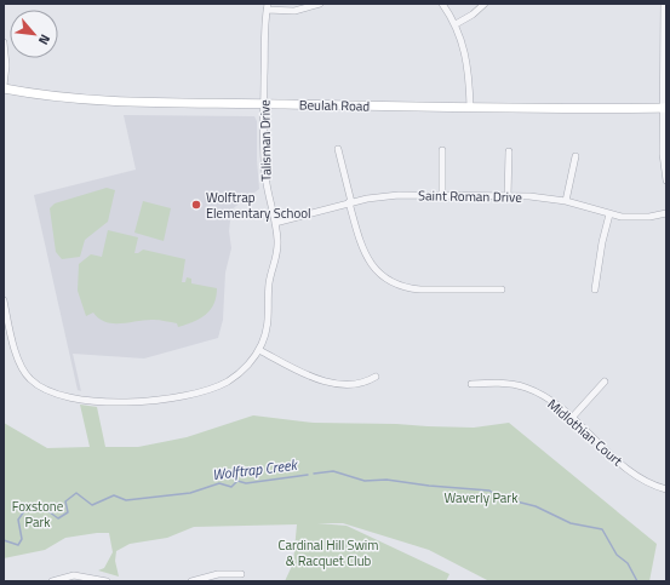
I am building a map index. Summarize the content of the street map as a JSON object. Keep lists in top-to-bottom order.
{
  "streets": {
    "main road": ["Beulah Road"],
    "street": ["Talisman Drive", "Saint Roman Drive", "Midlothian Court"]
  },
  "crossings": [
    ["Beulah Road", "Talisman Drive"],
    ["Talisman Drive", "Saint Roman Drive"]
  ],
  "water": ["Wolftrap Creek"],
  "parks": ["Waverly Park", "Foxstone Park", "Cardinal Hill Swim & Racquet Club"],
  "places": ["Wolftrap Elementary School"],
  "north": "bottom right"
}
